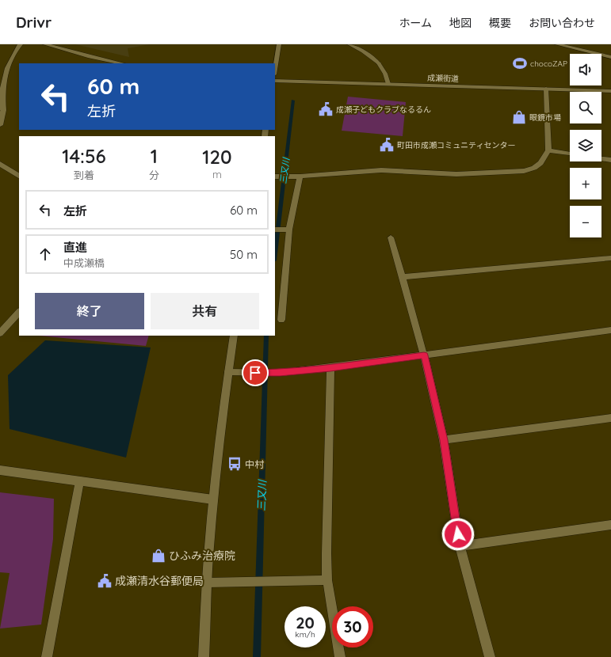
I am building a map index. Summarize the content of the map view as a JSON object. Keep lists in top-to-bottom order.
{
  "streets": {
    "street": ["成瀬街道"]
  },
  "water": ["三又川"],
  "places": {
    "sports": ["chocoZAP"],
    "public building": ["成瀬子どもクラブなるるん", "町田市成瀬コミュニティセンター", "成瀬清水谷郵便局"],
    "shop": ["眼鏡市場", "ひふみ治療院"],
    "bus stop": ["中村"]
  },
  "page": {
    "header": "Drivr",
    "nav": [
      "ホーム",
      "地図",
      "概要",
      "お問い合わせ"
    ],
    "map_buttons": ["+", "−"],
    "turn": ["60 m", "左折"],
    "eta": [
      "14:56",
      "到着",
      "1",
      "分",
      "120",
      "m"
    ],
    "list": [
      {
        "name": "左折",
        "value": "60 m"
      },
      {
        "name": "直進",
        "note": "中成瀬橋",
        "value": "50 m"
      }
    ],
    "buttons": ["終了", "共有"],
    "speed": "20 km/h",
    "limit": "30"
  }
}
